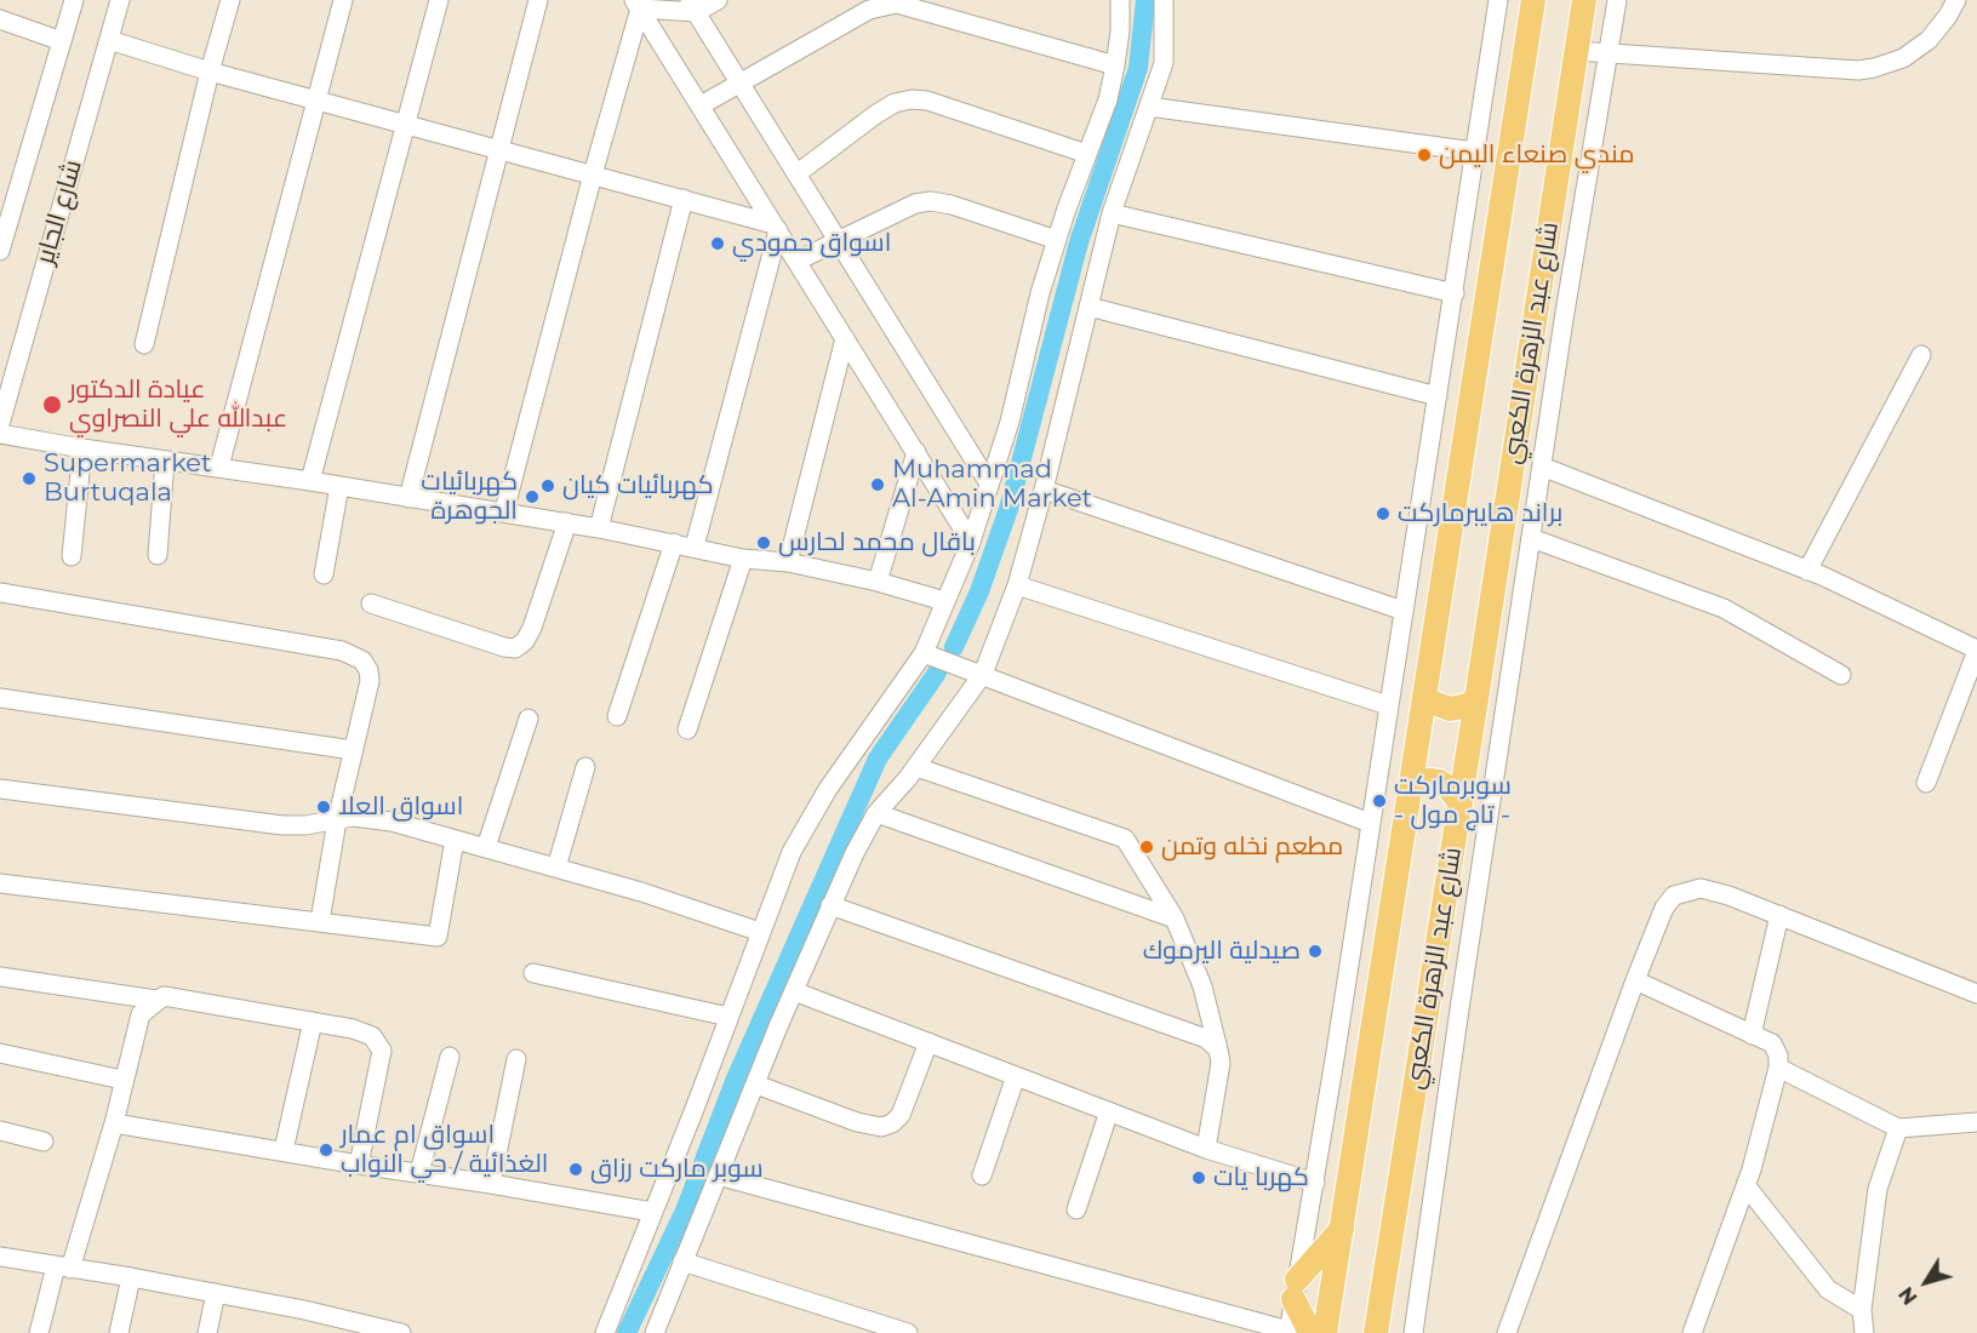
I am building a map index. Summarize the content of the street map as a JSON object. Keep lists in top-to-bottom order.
{
  "streets": {
    "main road": ["شارع عبد الزهرة الكعبي"],
    "street": ["شارع الجاير"]
  },
  "places": [
    "مندي صنعاء اليمن",
    "اسواق حمودي",
    "عيادة الدكتور عبدالله علي النصراوي",
    "Supermarket Burtuqala",
    "Muhammad Al-Amin Market",
    "كهربائيات كيان",
    "كهربائيات الجوهرة",
    "براند هايبرماركت",
    "باقال محمد لحارس",
    "سوبرماركت - تاج مول -",
    "اسواق العلا",
    "مطعم نخله وتمن",
    "صيدلية اليرموك",
    "اسواق ام عمار الغذائية / حي النواب",
    "سوبر ماركت رزاق",
    "كهربا يات"
  ],
  "north": "bottom left"
}
